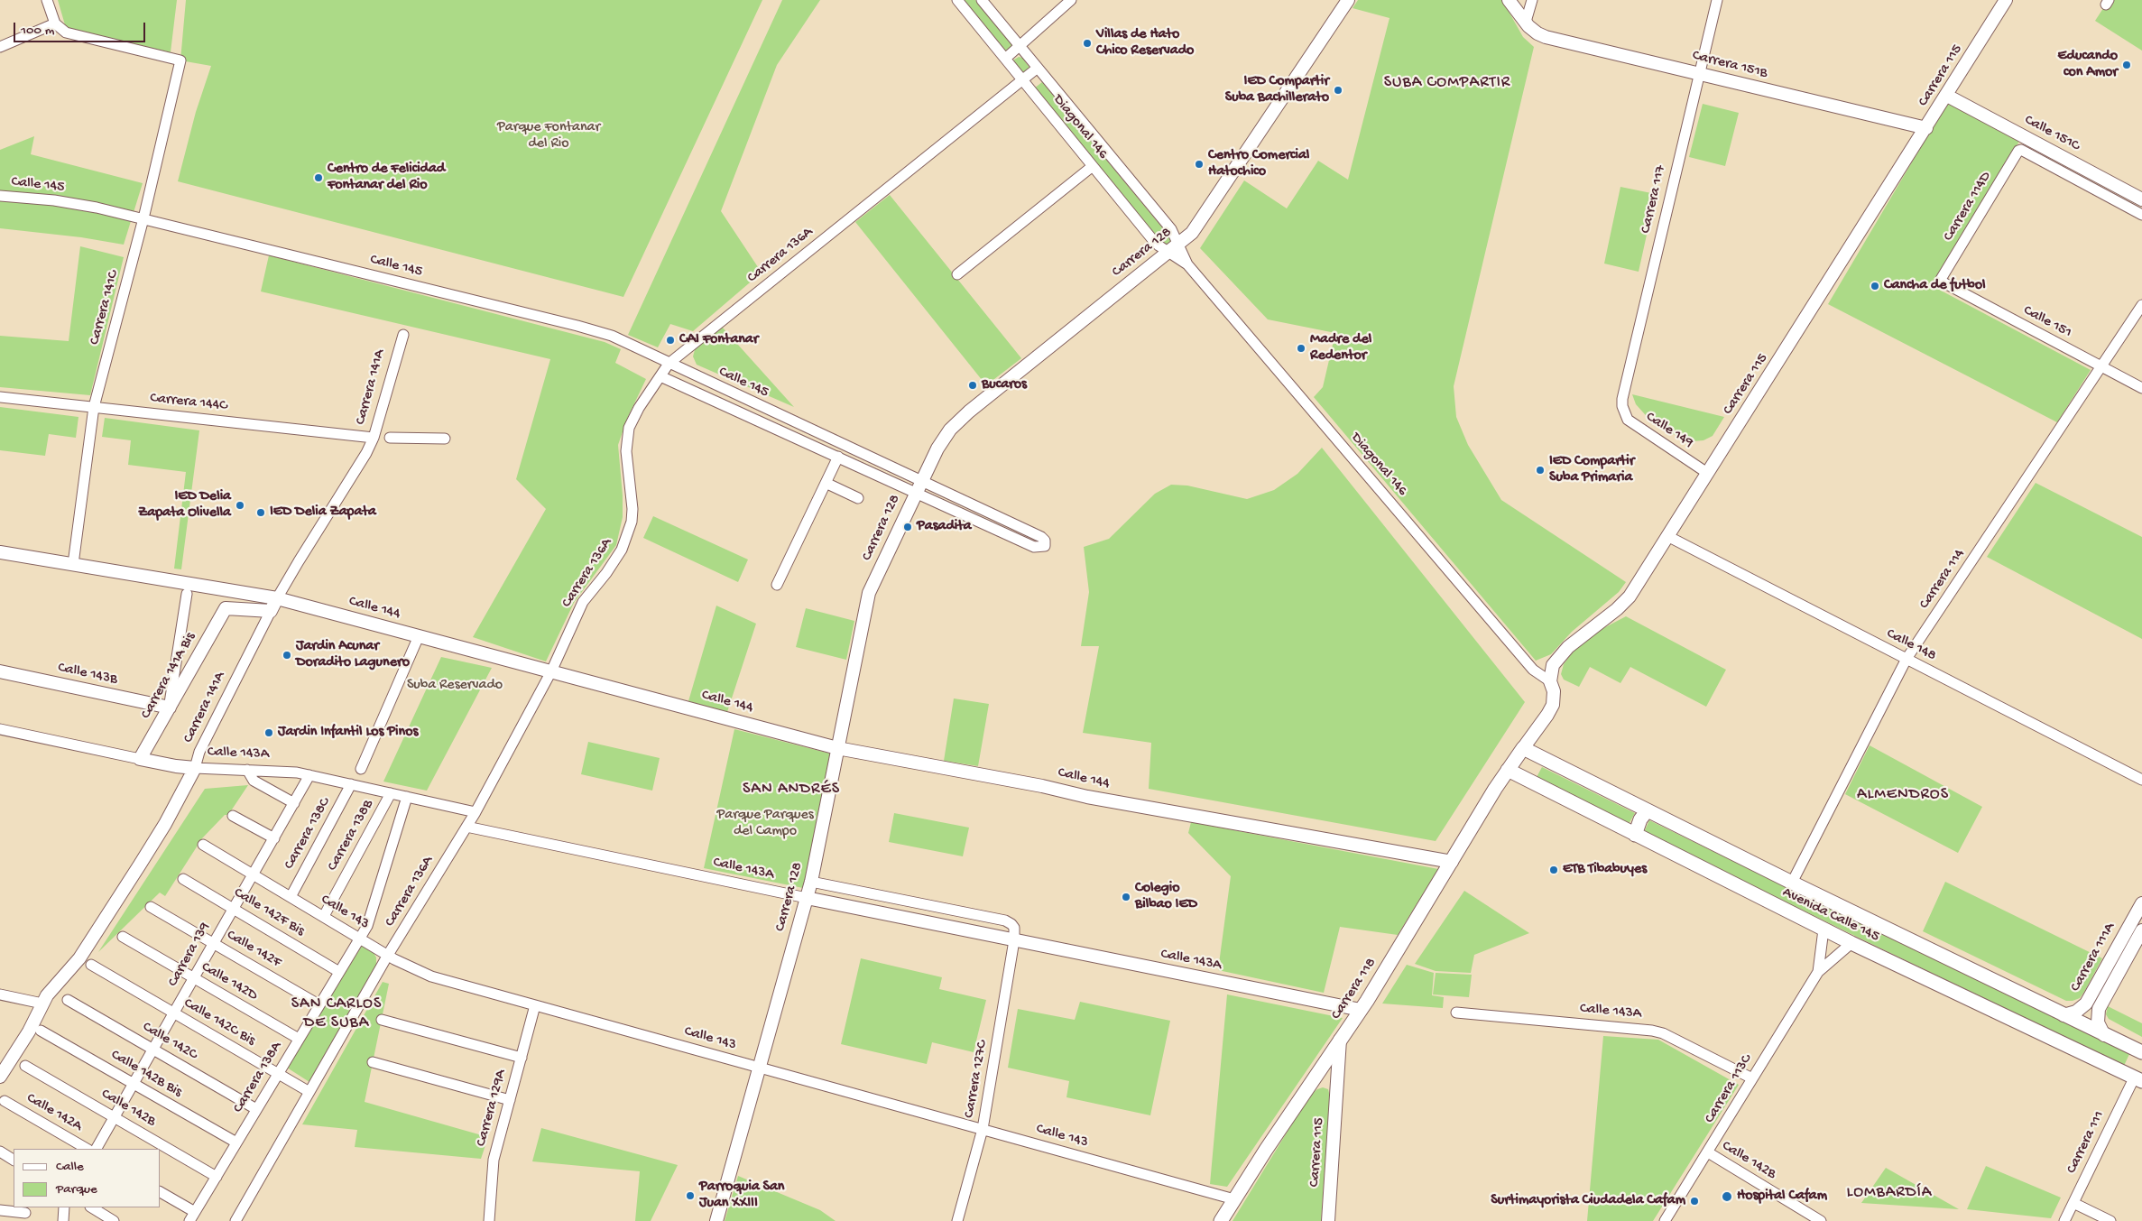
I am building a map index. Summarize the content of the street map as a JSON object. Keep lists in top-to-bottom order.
{
  "streets": {
    "main road": ["Carrera 115", "Avenida Calle 145", "Carrera 118"],
    "street": [
      "Carrera 151B",
      "Diagonal 146",
      "Calle 151C",
      "Calle 145",
      "Carrera 117",
      "Carrera 114D",
      "Carrera 128",
      "Carrera 136A",
      "Carrera 141C",
      "Calle 151",
      "Carrera 141A",
      "Carrera 144C",
      "Calle 149",
      "Carrera 114",
      "Calle 144",
      "Calle 148",
      "Calle 143B",
      "Carrera 141A Bis",
      "Calle 143A",
      "Carrera 138C",
      "Carrera 138B",
      "Calle 142F Bis",
      "Calle 143",
      "Calle 142F",
      "Carrera 139",
      "Carrera 111A",
      "Calle 142D",
      "Calle 142C Bis",
      "Calle 142C",
      "Calle 142B Bis",
      "Carrera 138A",
      "Carrera 127C",
      "Carrera 113C",
      "Calle 142B",
      "Carrera 129A",
      "Calle 142A",
      "Carrera 111"
    ]
  },
  "crossings": [
    ["Carrera 151B", "Carrera 115"],
    ["Carrera 151B", "Carrera 117"],
    ["Carrera 115", "Diagonal 146"],
    ["Carrera 115", "Calle 151C"],
    ["Carrera 115", "Calle 149"],
    ["Carrera 115", "Calle 148"],
    ["Carrera 115", "Avenida Calle 145"],
    ["Carrera 115", "Carrera 118"],
    ["Diagonal 146", "Carrera 128"],
    ["Diagonal 146", "Carrera 136A"],
    ["Calle 151C", "Carrera 114D"],
    ["Calle 145", "Carrera 128"],
    ["Calle 145", "Carrera 136A"],
    ["Calle 145", "Carrera 141C"],
    ["Carrera 117", "Calle 149"],
    ["Carrera 114D", "Calle 151"],
    ["Carrera 128", "Calle 144"],
    ["Carrera 128", "Calle 143A"],
    ["Carrera 128", "Calle 143"],
    ["Carrera 136A", "Calle 144"],
    ["Carrera 136A", "Calle 143A"],
    ["Carrera 136A", "Calle 143"],
    ["Carrera 136A", "Calle 142C Bis"],
    ["Carrera 141C", "Carrera 144C"],
    ["Carrera 141C", "Calle 144"],
    ["Calle 151", "Carrera 114"],
    ["Carrera 141A", "Carrera 144C"],
    ["Carrera 141A", "Calle 144"],
    ["Carrera 141A", "Carrera 141A Bis"],
    ["Carrera 141A", "Calle 143A"],
    ["Carrera 114", "Calle 148"],
    ["Carrera 114", "Avenida Calle 145"],
    ["Calle 144", "Carrera 118"],
    ["Calle 143B", "Carrera 141A Bis"],
    ["Carrera 141A Bis", "Calle 143A"],
    ["Calle 143A", "Carrera 138C"],
    ["Calle 143A", "Carrera 138B"],
    ["Calle 143A", "Carrera 139"],
    ["Calle 143A", "Carrera 118"],
    ["Calle 143A", "Carrera 138A"],
    ["Calle 143A", "Carrera 127C"],
    ["Calle 143A", "Carrera 113C"],
    ["Carrera 138C", "Calle 143"],
    ["Carrera 138B", "Calle 143"],
    ["Calle 142F Bis", "Carrera 139"],
    ["Calle 142F Bis", "Carrera 138A"],
    ["Calle 143", "Carrera 139"],
    ["Calle 143", "Carrera 118"],
    ["Calle 143", "Carrera 138A"],
    ["Calle 143", "Carrera 127C"],
    ["Calle 143", "Carrera 129A"],
    ["Avenida Calle 145", "Carrera 111A"],
    ["Avenida Calle 145", "Carrera 118"],
    ["Avenida Calle 145", "Carrera 113C"],
    ["Avenida Calle 145", "Carrera 111"],
    ["Calle 142F", "Carrera 139"],
    ["Calle 142F", "Carrera 138A"],
    ["Carrera 139", "Calle 142D"],
    ["Carrera 139", "Calle 142C Bis"],
    ["Carrera 139", "Calle 142C"],
    ["Carrera 139", "Calle 142B Bis"],
    ["Carrera 139", "Calle 142B"],
    ["Calle 142D", "Carrera 138A"],
    ["Calle 142C Bis", "Carrera 138A"],
    ["Calle 142C", "Carrera 138A"],
    ["Calle 142B Bis", "Carrera 138A"],
    ["Carrera 138A", "Calle 142B"],
    ["Carrera 113C", "Calle 142B"]
  ],
  "districts": [
    "SUBA COMPARTIR",
    "SAN ANDRÉS",
    "ALMENDROS",
    "SAN CARLOS DE SUBA",
    "LOMBARDÍA"
  ],
  "parks": ["Parque Fontanar del Rio", "Suba Reservado", "Parque Parques del Campo"],
  "places": [
    "Villas de Hato Chico Reservado",
    "Educando con Amor",
    "IED Compartir Suba Bachillerato",
    "Centro Comercial Hatochico",
    "Centro de Felicidad Fontanar del Rio",
    "Cancha de futbol",
    "CAI Fontanar",
    "Madre del Redentor",
    "Bucaros",
    "IED Compartir Suba Primaria",
    "IED Delia Zapata Olivella",
    "IED Delia Zapata",
    "Pasadita",
    "Jardin Acunar Doradito Lagunero",
    "Jardin Infantil Los Pinos",
    "ETB Tibabuyes",
    "Colegio Bilbao IED",
    "Parroquia San Juan XXIII",
    "Hospital Cafam",
    "Surtimayorista Ciudadela Cafam"
  ],
  "legend": ["Calle", "Parque"],
  "scale_bar": "100 m"
}
